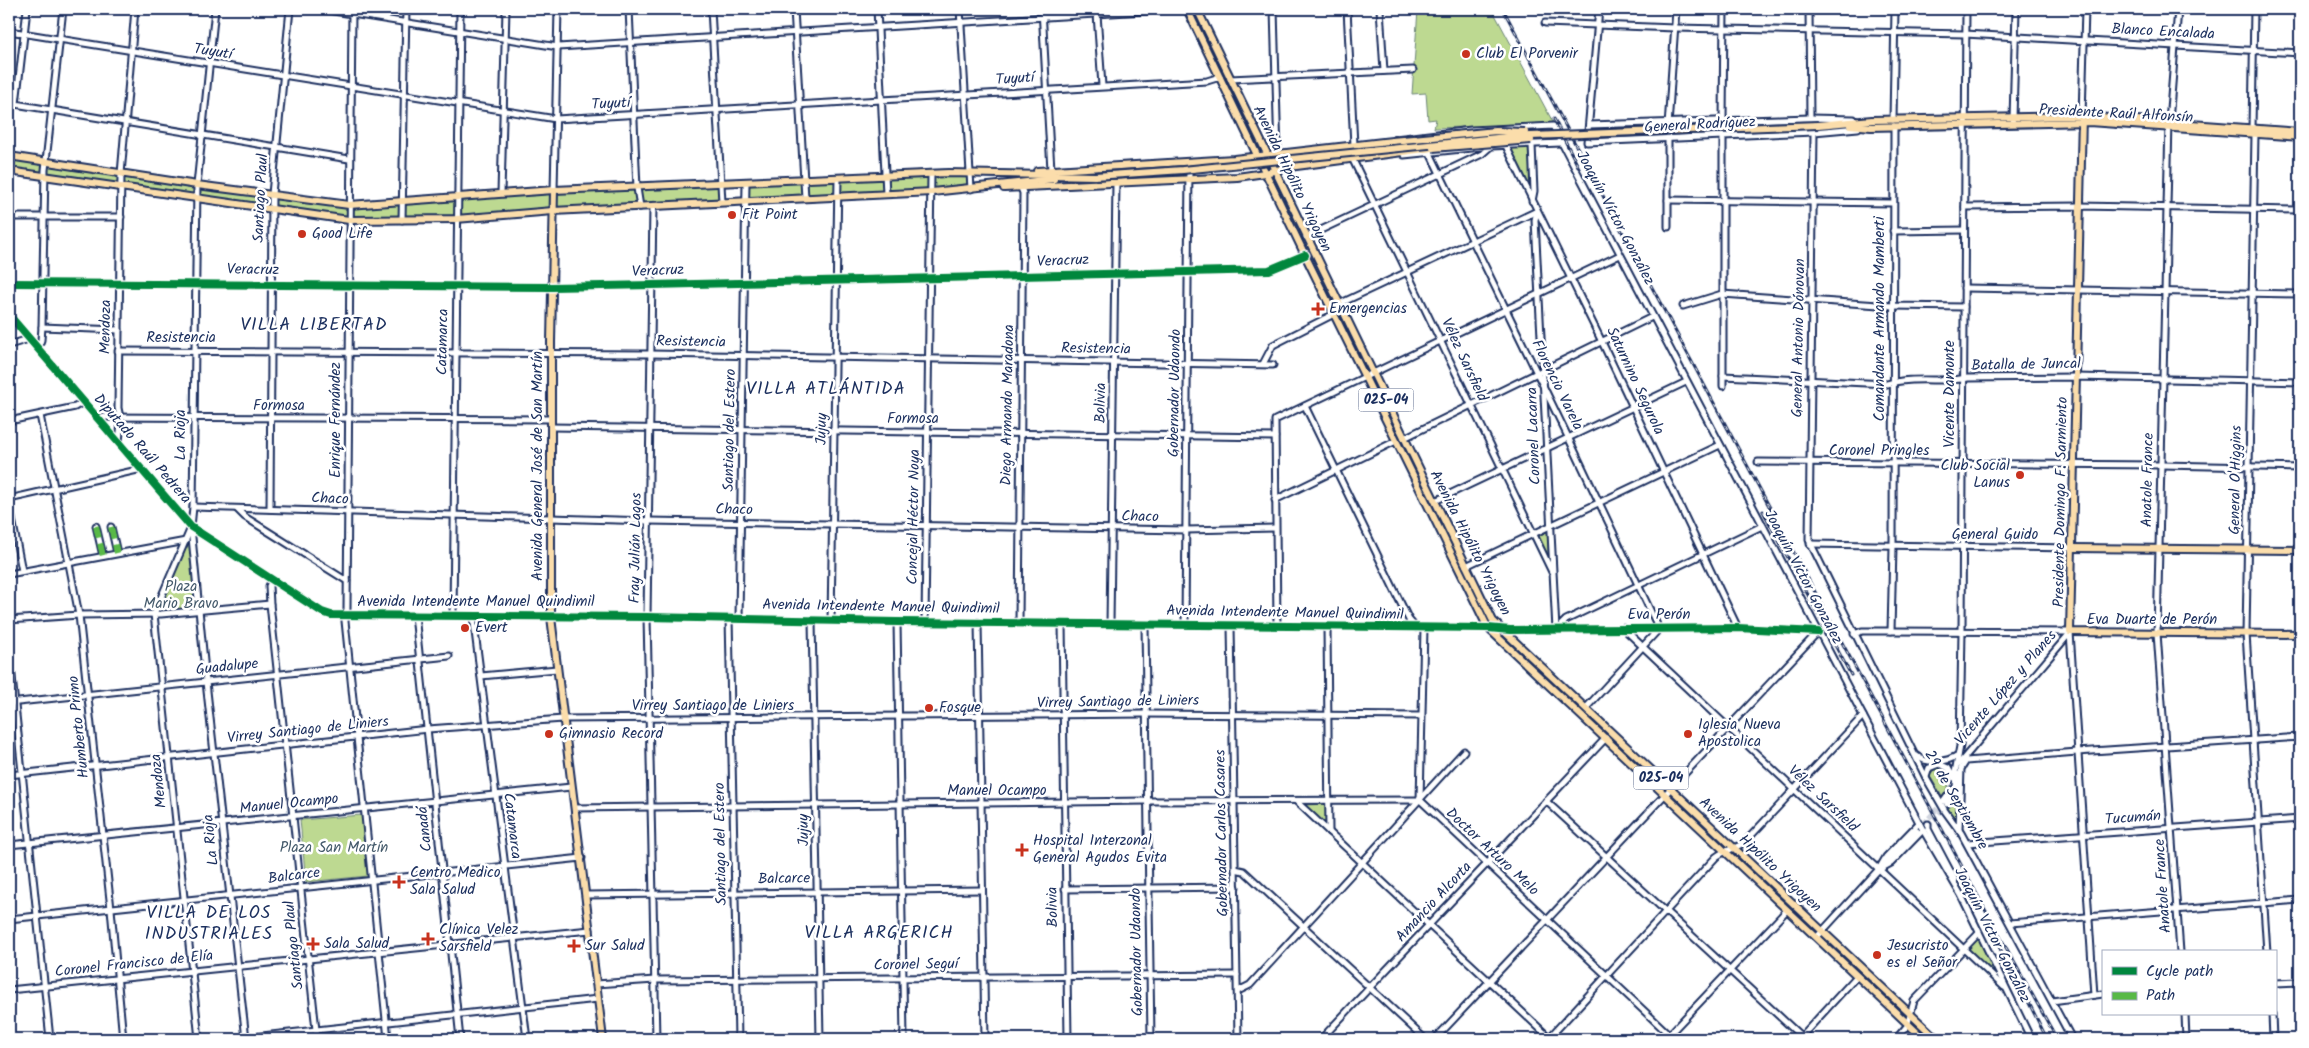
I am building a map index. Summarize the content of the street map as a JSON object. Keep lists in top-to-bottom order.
{
  "streets": {
    "main road": [
      "Presidente Raúl Alfonsín",
      "Avenida Hipólito Yrigoyen",
      "025-04",
      "Avenida General José de San Martín",
      "Presidente Domingo F. Sarmiento",
      "General Guido",
      "Eva Duarte de Perón"
    ],
    "street": [
      "Blanco Encalada",
      "Tuyutí",
      "General Rodríguez",
      "Santiago Plaul",
      "Joaquín Víctor González",
      "Veracruz",
      "Comandante Armando Mamberti",
      "Mendoza",
      "Resistencia",
      "General Antonio Dónovan",
      "Catamarca",
      "Vélez Sarsfield",
      "Batalla de Juncal",
      "Saturnino Segurola",
      "Florencio Varela",
      "Gobernador Udaondo",
      "Vicente Damonte",
      "Bolivia",
      "Diego Armando Maradona",
      "Formosa",
      "Enrique Fernández",
      "Jujuy",
      "Santiago del Estero",
      "La Rioja",
      "Coronel Lacarra",
      "Diputado Raúl Pedrera",
      "Coronel Pringles",
      "Anatole France",
      "General O'Higgins",
      "Chaco",
      "Concejal Héctor Noya",
      "Fray Julián Lagos",
      "Avenida Intendente Manuel Quindimil",
      "Eva Perón",
      "Guadalupe",
      "Vicente López y Planes",
      "Virrey Santiago de Liniers",
      "Humberto Primo",
      "Manuel Ocampo",
      "29 de Septiembre",
      "Tucumán",
      "Canadá",
      "Gobernador Carlos Casares",
      "Doctor Arturo Melo",
      "Balcarce",
      "Amancio Alcorta",
      "Coronel Francisco de Elía",
      "Coronel Seguí"
    ]
  },
  "crossings": [
    ["Blanco Encalada", "Comandante Armando Mamberti"],
    ["Blanco Encalada", "Vicente Damonte"],
    ["Blanco Encalada", "Anatole France"],
    ["Blanco Encalada", "General O'Higgins"],
    ["Blanco Encalada", "Presidente Domingo F. Sarmiento"],
    ["Tuyutí", "Avenida Hipólito Yrigoyen"],
    ["Tuyutí", "Santiago Plaul"],
    ["Tuyutí", "Mendoza"],
    ["Tuyutí", "Catamarca"],
    ["Tuyutí", "Enrique Fernández"],
    ["Tuyutí", "La Rioja"],
    ["Tuyutí", "Avenida General José de San Martín"],
    ["Presidente Raúl Alfonsín", "General Rodríguez"],
    ["Presidente Raúl Alfonsín", "Comandante Armando Mamberti"],
    ["Presidente Raúl Alfonsín", "General Antonio Dónovan"],
    ["Presidente Raúl Alfonsín", "Vicente Damonte"],
    ["Presidente Raúl Alfonsín", "Anatole France"],
    ["Presidente Raúl Alfonsín", "General O'Higgins"],
    ["Presidente Raúl Alfonsín", "Presidente Domingo F. Sarmiento"],
    ["General Rodríguez", "General Antonio Dónovan"],
    ["Avenida Hipólito Yrigoyen", "Veracruz"],
    ["Avenida Hipólito Yrigoyen", "Avenida Intendente Manuel Quindimil"],
    ["Avenida Hipólito Yrigoyen", "Eva Perón"],
    ["Avenida Hipólito Yrigoyen", "Amancio Alcorta"],
    ["Santiago Plaul", "Veracruz"],
    ["Santiago Plaul", "Resistencia"],
    ["Santiago Plaul", "Formosa"],
    ["Santiago Plaul", "Diputado Raúl Pedrera"],
    ["Santiago Plaul", "Chaco"],
    ["Santiago Plaul", "Avenida Intendente Manuel Quindimil"],
    ["Santiago Plaul", "Guadalupe"],
    ["Santiago Plaul", "Virrey Santiago de Liniers"],
    ["Santiago Plaul", "Manuel Ocampo"],
    ["Santiago Plaul", "Balcarce"],
    ["Santiago Plaul", "Coronel Francisco de Elía"],
    ["Joaquín Víctor González", "Vélez Sarsfield"],
    ["Joaquín Víctor González", "Eva Perón"],
    ["Veracruz", "Mendoza"],
    ["Veracruz", "Catamarca"],
    ["Veracruz", "Gobernador Udaondo"],
    ["Veracruz", "Bolivia"],
    ["Veracruz", "Diego Armando Maradona"],
    ["Veracruz", "Enrique Fernández"],
    ["Veracruz", "Jujuy"],
    ["Veracruz", "Santiago del Estero"],
    ["Veracruz", "La Rioja"],
    ["Veracruz", "Avenida General José de San Martín"],
    ["Veracruz", "Concejal Héctor Noya"],
    ["Veracruz", "Fray Julián Lagos"],
    ["Comandante Armando Mamberti", "Batalla de Juncal"],
    ["Comandante Armando Mamberti", "Coronel Pringles"],
    ["Comandante Armando Mamberti", "General Guido"],
    ["Comandante Armando Mamberti", "Eva Duarte de Perón"],
    ["Mendoza", "Resistencia"],
    ["Mendoza", "Formosa"],
    ["Mendoza", "Diputado Raúl Pedrera"],
    ["Mendoza", "Guadalupe"],
    ["Mendoza", "Virrey Santiago de Liniers"],
    ["Mendoza", "Manuel Ocampo"],
    ["Mendoza", "Balcarce"],
    ["Mendoza", "Coronel Francisco de Elía"],
    ["Resistencia", "Catamarca"],
    ["Resistencia", "Gobernador Udaondo"],
    ["Resistencia", "Bolivia"],
    ["Resistencia", "Diego Armando Maradona"],
    ["Resistencia", "Enrique Fernández"],
    ["Resistencia", "Jujuy"],
    ["Resistencia", "Santiago del Estero"],
    ["Resistencia", "La Rioja"],
    ["Resistencia", "Avenida General José de San Martín"],
    ["Resistencia", "Concejal Héctor Noya"],
    ["Resistencia", "Fray Julián Lagos"],
    ["General Antonio Dónovan", "Batalla de Juncal"],
    ["General Antonio Dónovan", "Coronel Pringles"],
    ["General Antonio Dónovan", "General Guido"],
    ["General Antonio Dónovan", "29 de Septiembre"],
    ["Catamarca", "Formosa"],
    ["Catamarca", "Chaco"],
    ["Catamarca", "Avenida Intendente Manuel Quindimil"],
    ["Catamarca", "Virrey Santiago de Liniers"],
    ["Catamarca", "Manuel Ocampo"],
    ["Catamarca", "Balcarce"],
    ["Catamarca", "Coronel Francisco de Elía"],
    ["Vélez Sarsfield", "Coronel Lacarra"],
    ["Vélez Sarsfield", "Eva Perón"],
    ["Batalla de Juncal", "Vicente Damonte"],
    ["Batalla de Juncal", "Anatole France"],
    ["Batalla de Juncal", "General O'Higgins"],
    ["Batalla de Juncal", "Presidente Domingo F. Sarmiento"],
    ["Saturnino Segurola", "Coronel Lacarra"],
    ["Saturnino Segurola", "Eva Perón"],
    ["Florencio Varela", "Coronel Lacarra"],
    ["Florencio Varela", "Eva Perón"],
    ["Gobernador Udaondo", "Formosa"],
    ["Gobernador Udaondo", "Chaco"],
    ["Gobernador Udaondo", "Avenida Intendente Manuel Quindimil"],
    ["Gobernador Udaondo", "Virrey Santiago de Liniers"],
    ["Gobernador Udaondo", "Manuel Ocampo"],
    ["Gobernador Udaondo", "Coronel Seguí"],
    ["Vicente Damonte", "Coronel Pringles"],
    ["Vicente Damonte", "General Guido"],
    ["Vicente Damonte", "Eva Duarte de Perón"],
    ["Vicente Damonte", "Vicente López y Planes"],
    ["Vicente Damonte", "29 de Septiembre"],
    ["Bolivia", "Formosa"],
    ["Bolivia", "Chaco"],
    ["Bolivia", "Avenida Intendente Manuel Quindimil"],
    ["Bolivia", "Virrey Santiago de Liniers"],
    ["Bolivia", "Manuel Ocampo"],
    ["Bolivia", "Coronel Seguí"],
    ["Diego Armando Maradona", "Formosa"],
    ["Diego Armando Maradona", "Chaco"],
    ["Diego Armando Maradona", "Avenida Intendente Manuel Quindimil"],
    ["Formosa", "Enrique Fernández"],
    ["Formosa", "Jujuy"],
    ["Formosa", "Santiago del Estero"],
    ["Formosa", "La Rioja"],
    ["Formosa", "Diputado Raúl Pedrera"],
    ["Formosa", "Avenida General José de San Martín"],
    ["Formosa", "Concejal Héctor Noya"],
    ["Formosa", "Fray Julián Lagos"],
    ["Enrique Fernández", "Chaco"],
    ["Enrique Fernández", "Avenida Intendente Manuel Quindimil"],
    ["Enrique Fernández", "Guadalupe"],
    ["Enrique Fernández", "Virrey Santiago de Liniers"],
    ["Enrique Fernández", "Manuel Ocampo"],
    ["Enrique Fernández", "Balcarce"],
    ["Enrique Fernández", "Coronel Francisco de Elía"],
    ["Jujuy", "Chaco"],
    ["Jujuy", "Avenida Intendente Manuel Quindimil"],
    ["Jujuy", "Virrey Santiago de Liniers"],
    ["Jujuy", "Manuel Ocampo"],
    ["Jujuy", "Balcarce"],
    ["Jujuy", "Coronel Seguí"],
    ["Santiago del Estero", "Chaco"],
    ["Santiago del Estero", "Avenida Intendente Manuel Quindimil"],
    ["Santiago del Estero", "Virrey Santiago de Liniers"],
    ["Santiago del Estero", "Manuel Ocampo"],
    ["Santiago del Estero", "Balcarce"],
    ["Santiago del Estero", "Coronel Seguí"],
    ["La Rioja", "Diputado Raúl Pedrera"],
    ["La Rioja", "Chaco"],
    ["La Rioja", "Guadalupe"],
    ["La Rioja", "Virrey Santiago de Liniers"],
    ["La Rioja", "Manuel Ocampo"],
    ["La Rioja", "Balcarce"],
    ["La Rioja", "Coronel Francisco de Elía"],
    ["Coronel Lacarra", "Eva Perón"],
    ["Diputado Raúl Pedrera", "Avenida Intendente Manuel Quindimil"],
    ["Coronel Pringles", "Anatole France"],
    ["Coronel Pringles", "General O'Higgins"],
    ["Coronel Pringles", "Presidente Domingo F. Sarmiento"],
    ["Avenida General José de San Martín", "Chaco"],
    ["Avenida General José de San Martín", "Avenida Intendente Manuel Quindimil"],
    ["Avenida General José de San Martín", "Virrey Santiago de Liniers"],
    ["Avenida General José de San Martín", "Manuel Ocampo"],
    ["Avenida General José de San Martín", "Balcarce"],
    ["Avenida General José de San Martín", "Coronel Francisco de Elía"],
    ["Avenida General José de San Martín", "Coronel Seguí"],
    ["Anatole France", "General Guido"],
    ["Anatole France", "Eva Duarte de Perón"],
    ["Anatole France", "Tucumán"],
    ["General O'Higgins", "General Guido"],
    ["General O'Higgins", "Eva Duarte de Perón"],
    ["General O'Higgins", "Tucumán"],
    ["Chaco", "Concejal Héctor Noya"],
    ["Chaco", "Fray Julián Lagos"],
    ["Presidente Domingo F. Sarmiento", "General Guido"],
    ["Presidente Domingo F. Sarmiento", "Eva Duarte de Perón"],
    ["Presidente Domingo F. Sarmiento", "Vicente López y Planes"],
    ["Presidente Domingo F. Sarmiento", "Tucumán"],
    ["Concejal Héctor Noya", "Avenida Intendente Manuel Quindimil"],
    ["General Guido", "29 de Septiembre"],
    ["Fray Julián Lagos", "Avenida Intendente Manuel Quindimil"],
    ["Fray Julián Lagos", "Virrey Santiago de Liniers"],
    ["Fray Julián Lagos", "Manuel Ocampo"],
    ["Fray Julián Lagos", "Balcarce"],
    ["Fray Julián Lagos", "Coronel Seguí"],
    ["Avenida Intendente Manuel Quindimil", "Eva Perón"],
    ["Avenida Intendente Manuel Quindimil", "Canadá"],
    ["Avenida Intendente Manuel Quindimil", "Gobernador Carlos Casares"],
    ["Eva Duarte de Perón", "Vicente López y Planes"],
    ["Eva Duarte de Perón", "29 de Septiembre"],
    ["Guadalupe", "Humberto Primo"],
    ["Guadalupe", "Canadá"],
    ["Virrey Santiago de Liniers", "Humberto Primo"],
    ["Virrey Santiago de Liniers", "Canadá"],
    ["Virrey Santiago de Liniers", "Gobernador Carlos Casares"],
    ["Humberto Primo", "Manuel Ocampo"],
    ["Humberto Primo", "Balcarce"],
    ["Humberto Primo", "Coronel Francisco de Elía"],
    ["Manuel Ocampo", "Canadá"],
    ["Manuel Ocampo", "Gobernador Carlos Casares"],
    ["Manuel Ocampo", "Doctor Arturo Melo"],
    ["29 de Septiembre", "Tucumán"],
    ["Canadá", "Balcarce"],
    ["Canadá", "Coronel Francisco de Elía"],
    ["Gobernador Carlos Casares", "Coronel Seguí"],
    ["Doctor Arturo Melo", "Amancio Alcorta"]
  ],
  "districts": [
    "VILLA LIBERTAD",
    "VILLA ATLÁNTIDA",
    "VILLA DE LOS INDUSTRIALES",
    "VILLA ARGERICH"
  ],
  "parks": ["Plaza Mario Bravo", "Plaza San Martín"],
  "places": {
    "other": [
      "Club El Porvenir",
      "Fit Point",
      "Good Life",
      "Club Social Lanus",
      "Evert",
      "Fosque",
      "Gimnasio Record",
      "Iglesia Nueva Apostolica",
      "Jesucristo es el Señor"
    ],
    "health": [
      "Emergencias",
      "Hospital Interzonal General Agudos Evita",
      "Centro Medico Sala Salud",
      "Clínica Velez Sarsfield",
      "Sala Salud",
      "Sur Salud"
    ]
  },
  "legend": ["Cycle path", "Path"]
}
